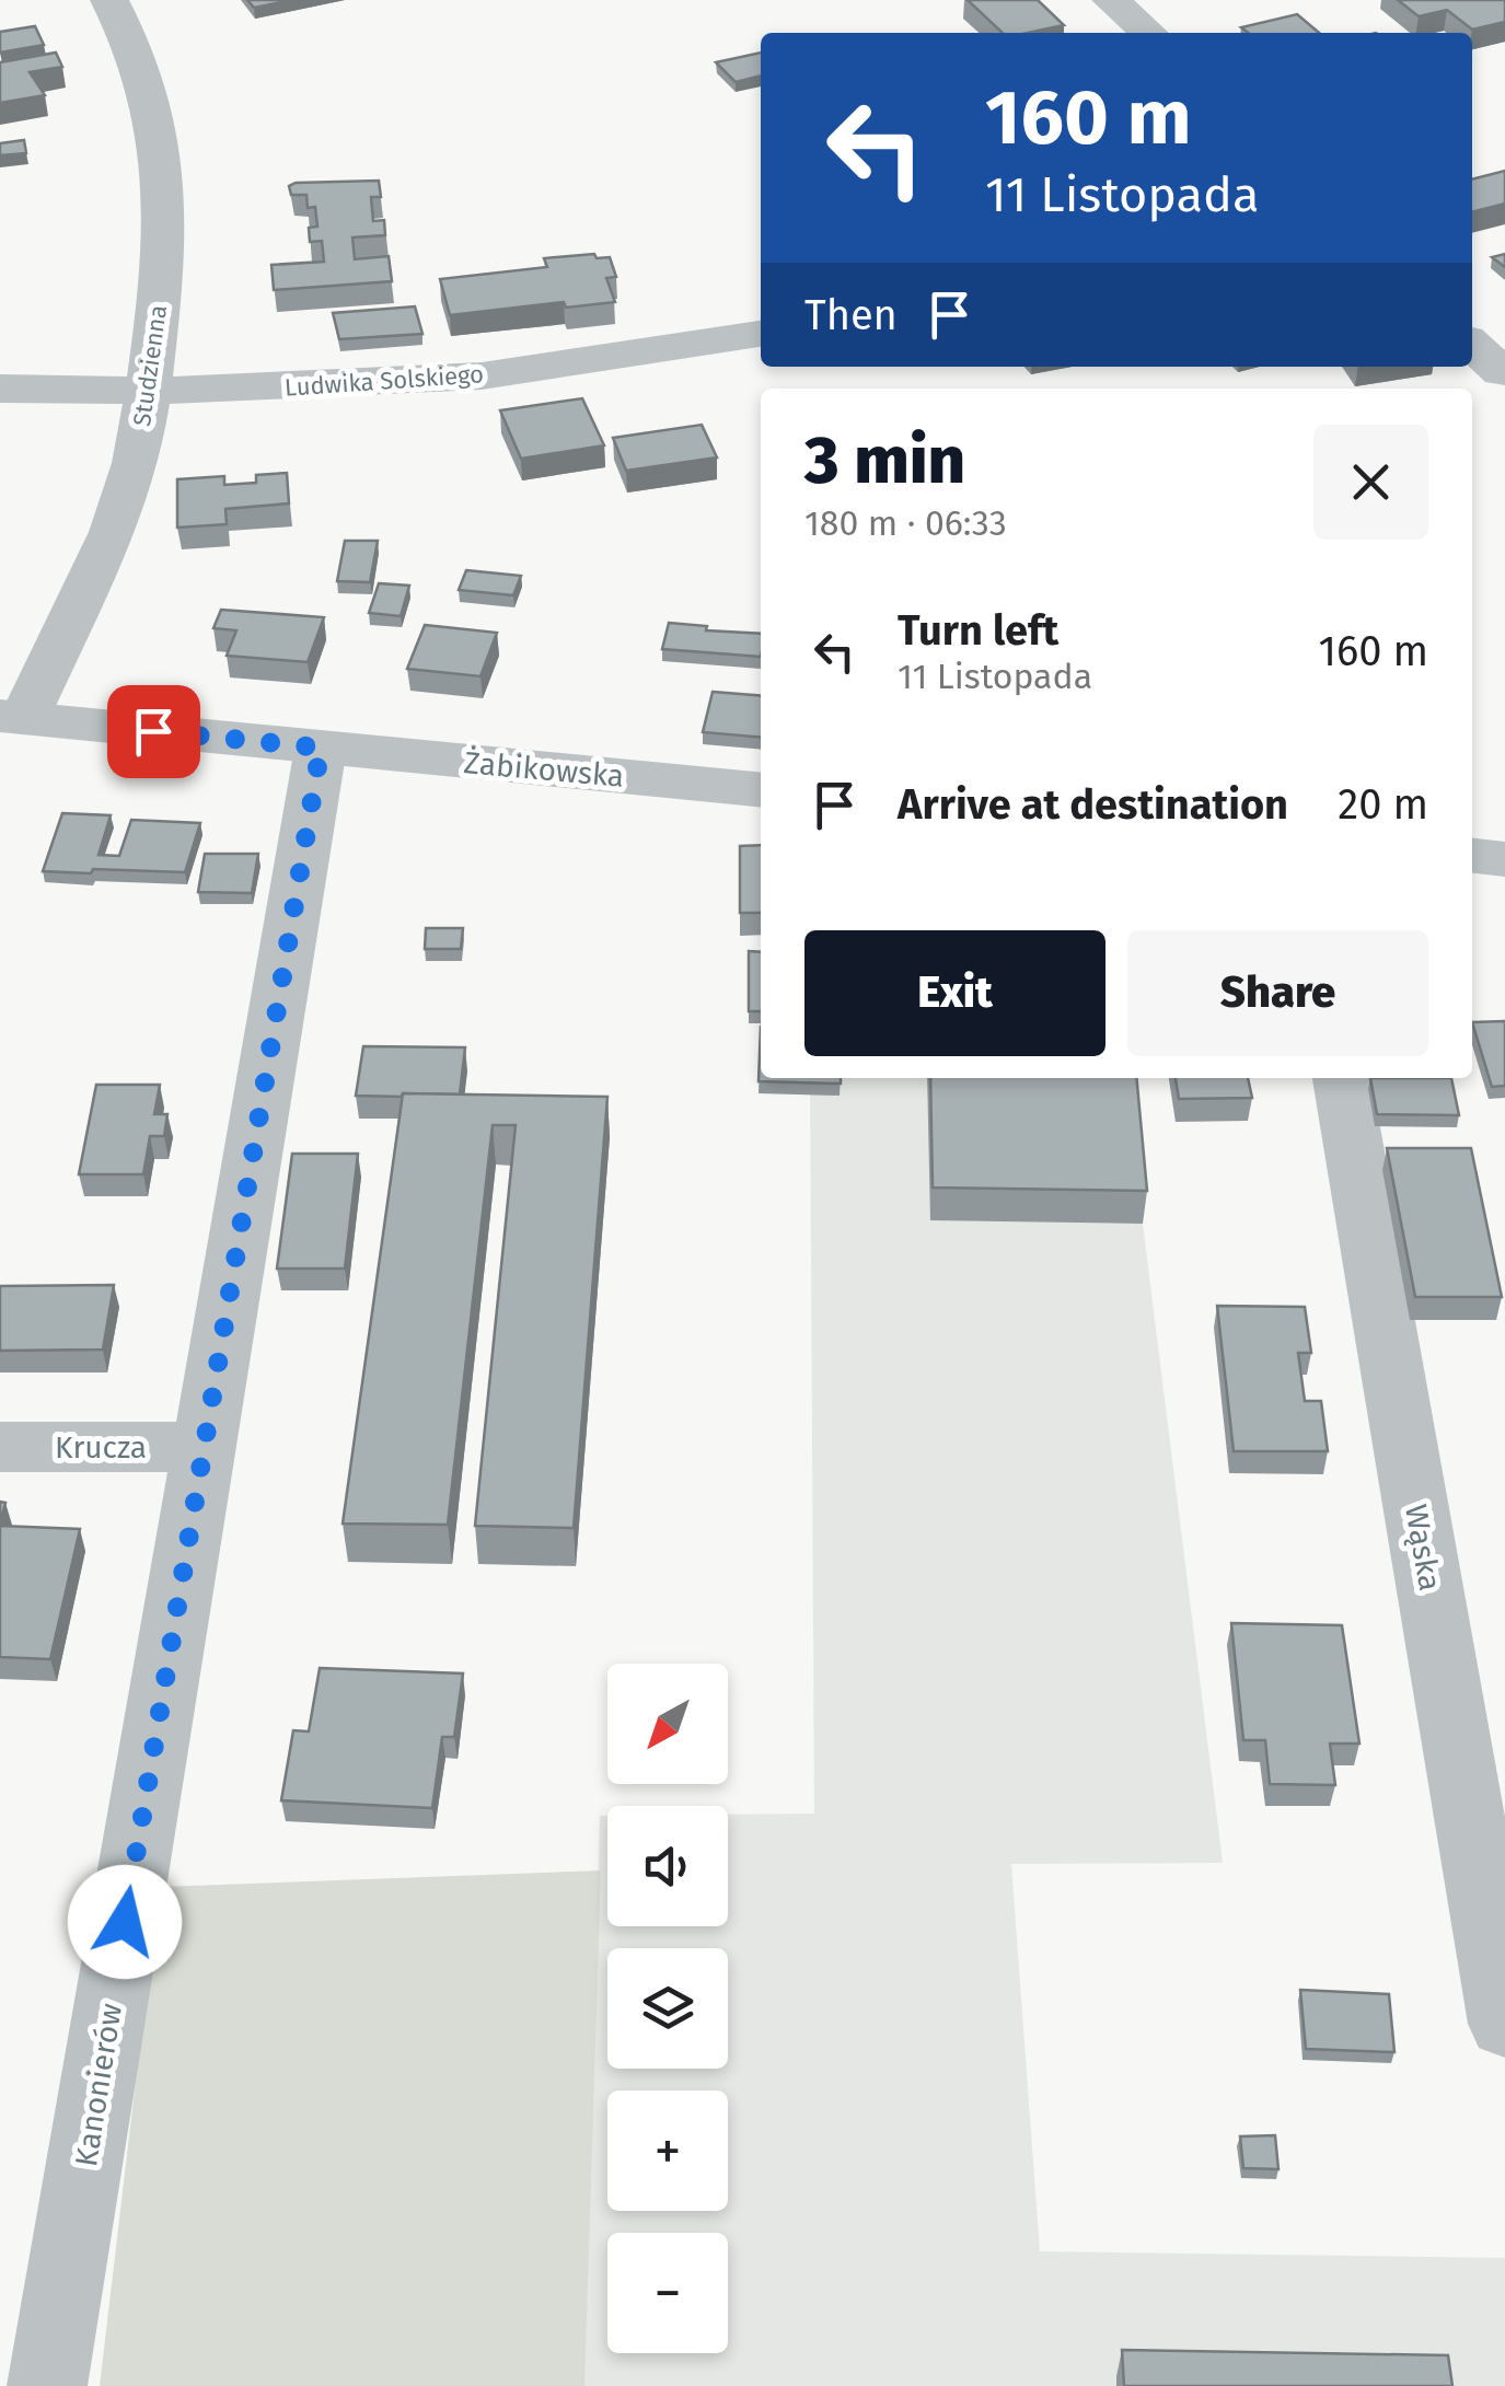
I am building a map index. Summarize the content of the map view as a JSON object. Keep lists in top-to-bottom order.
{
  "streets": {
    "street": [
      "Studzienna",
      "Ludwika Solskiego",
      "Żabikowska",
      "Krucza",
      "Wąska",
      "Kanonierów"
    ]
  },
  "crossings": [
    ["Studzienna", "Ludwika Solskiego"],
    ["Studzienna", "Żabikowska"],
    ["Żabikowska", "Kanonierów"],
    ["Krucza", "Kanonierów"]
  ],
  "north": "bottom left",
  "page": {
    "turn": ["160 m", "11 Listopada"],
    "then": "Then",
    "heading": ["3 min", "180 m · 06:33"],
    "list": [
      {
        "name": "Turn left",
        "note": "11 Listopada",
        "value": "160 m"
      },
      {
        "name": "Arrive at destination",
        "value": "20 m"
      }
    ],
    "buttons": ["Exit", "Share"],
    "map_buttons": ["+", "−"]
  }
}
